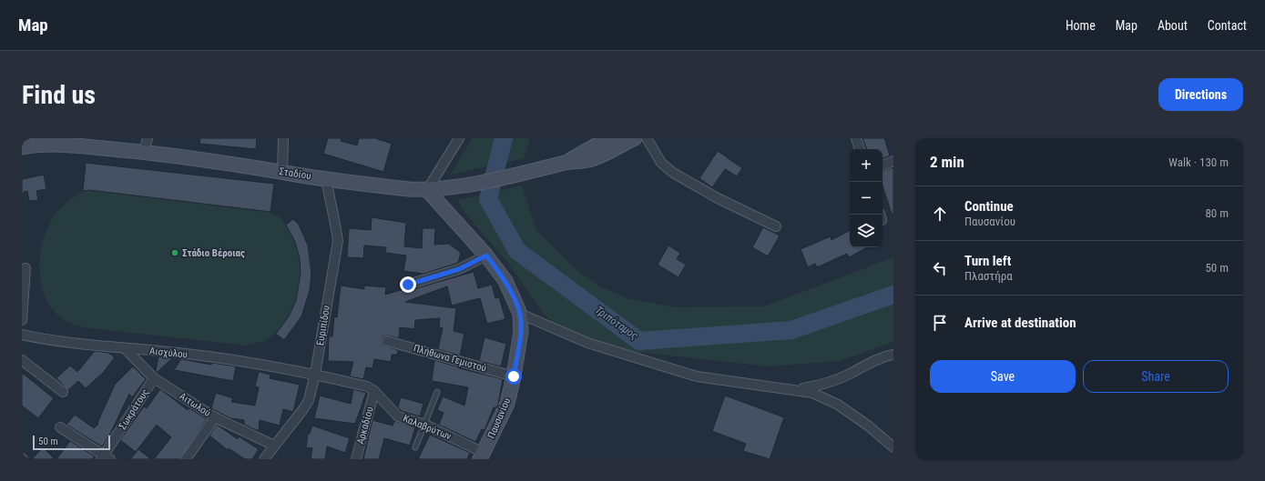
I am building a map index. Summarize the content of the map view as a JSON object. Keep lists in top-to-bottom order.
{
  "streets": {
    "main road": ["Σταδίου", "Παυσανίου"],
    "street": [
      "Ευριπίδου",
      "Αισχύλου",
      "Πλήθωνα Γεμιστού",
      "Αιτωλού",
      "Σωκράτους",
      "Αρκαδίου",
      "Καλαβρύτων"
    ]
  },
  "crossings": [
    ["Σταδίου", "Ευριπίδου"],
    ["Σταδίου", "Παυσανίου"],
    ["Ευριπίδου", "Αισχύλου"],
    ["Ευριπίδου", "Αιτωλού"],
    ["Ευριπίδου", "Καλαβρύτων"],
    ["Αισχύλου", "Αιτωλού"],
    ["Αισχύλου", "Καλαβρύτων"],
    ["Πλήθωνα Γεμιστού", "Παυσανίου"],
    ["Αιτωλού", "Σωκράτους"],
    ["Παυσανίου", "Καλαβρύτων"],
    ["Αρκαδίου", "Καλαβρύτων"]
  ],
  "water": ["Τριπόταμος"],
  "places": ["Στάδιο Βέροιας"],
  "scale_bar": "50 m",
  "page": {
    "header": "Map",
    "nav": [
      "Home",
      "Map",
      "About",
      "Contact"
    ],
    "buttons": [
      "Directions",
      ["Save", "Share"]
    ],
    "title": "Find us",
    "heading": ["2 min", "Walk · 130 m"],
    "map_buttons": ["+", "−"],
    "list": [
      ["Continue", "Παυσανίου", "80 m"],
      ["Turn left", "Πλαστήρα", "50 m"],
      "Arrive at destination"
    ],
    "scale": "50 m"
  }
}
